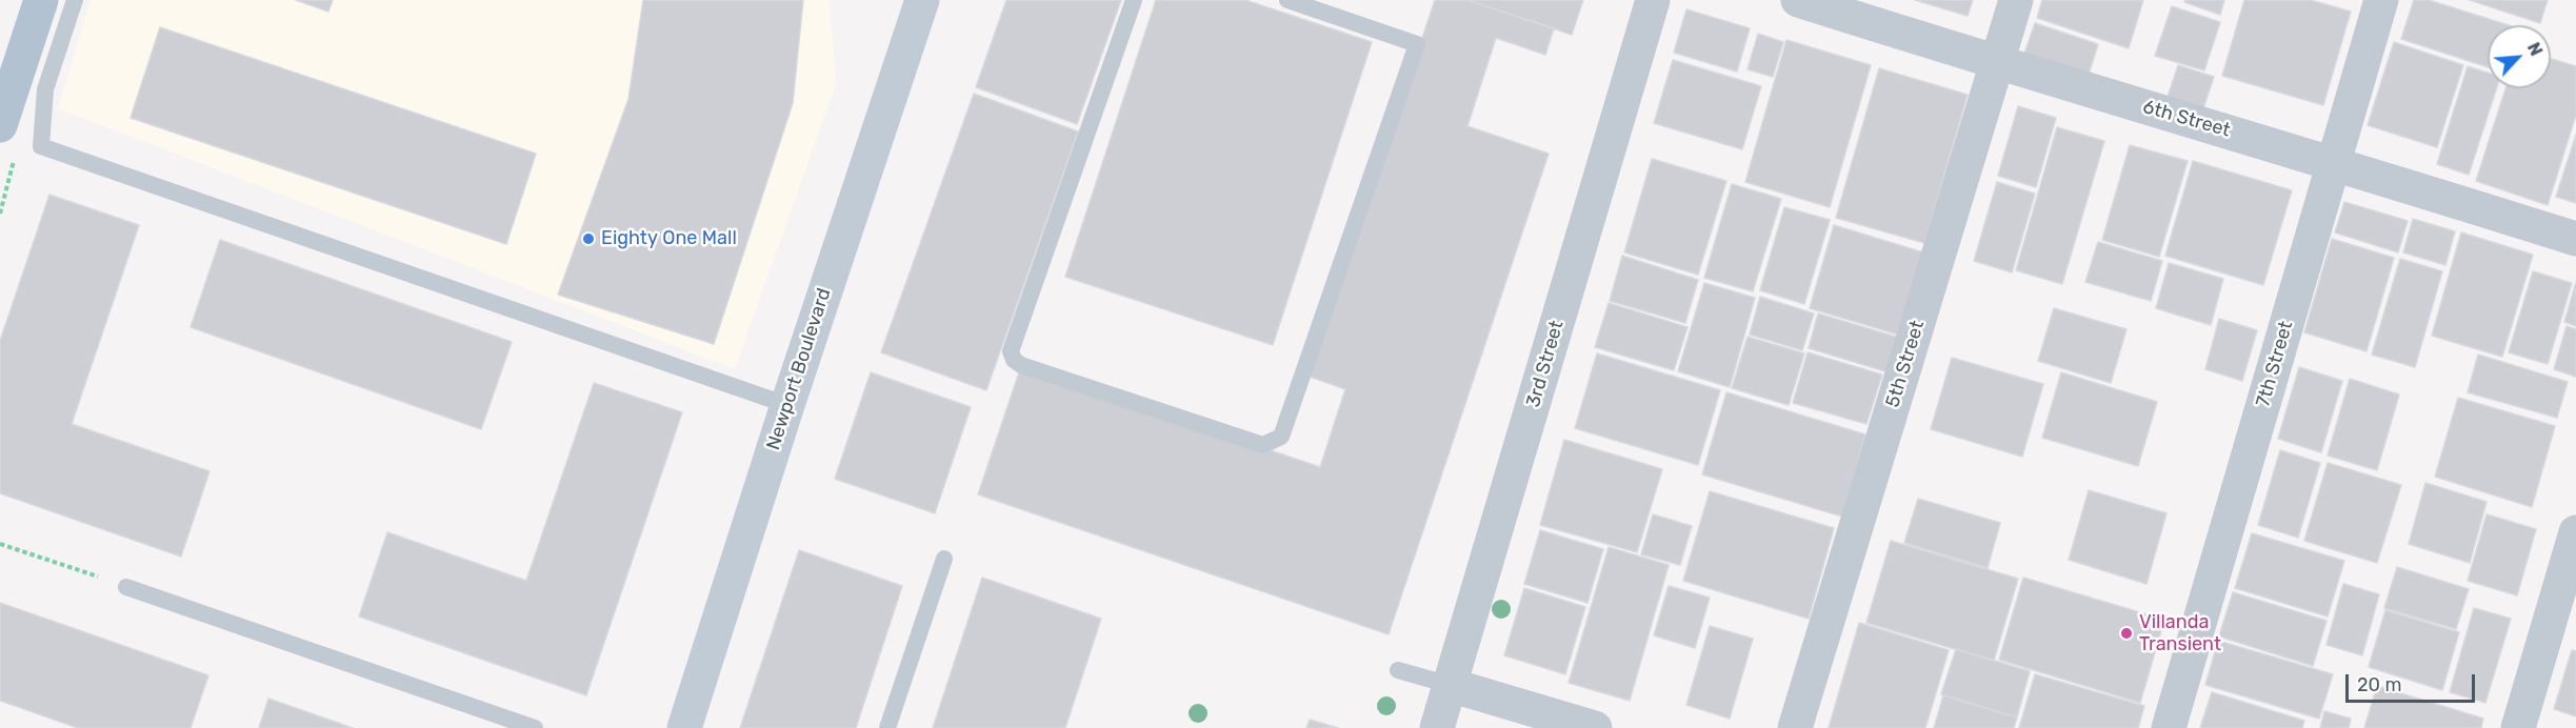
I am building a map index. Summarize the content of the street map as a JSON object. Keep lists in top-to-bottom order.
{
  "streets": {
    "street": [
      "6th Street",
      "3rd Street",
      "5th Street",
      "7th Street",
      "Newport Boulevard"
    ]
  },
  "crossings": [
    ["6th Street", "5th Street"],
    ["6th Street", "7th Street"]
  ],
  "places": ["Eighty One Mall", "Villanda Transient"],
  "scale_bar": "20 m",
  "north": "top right"
}
